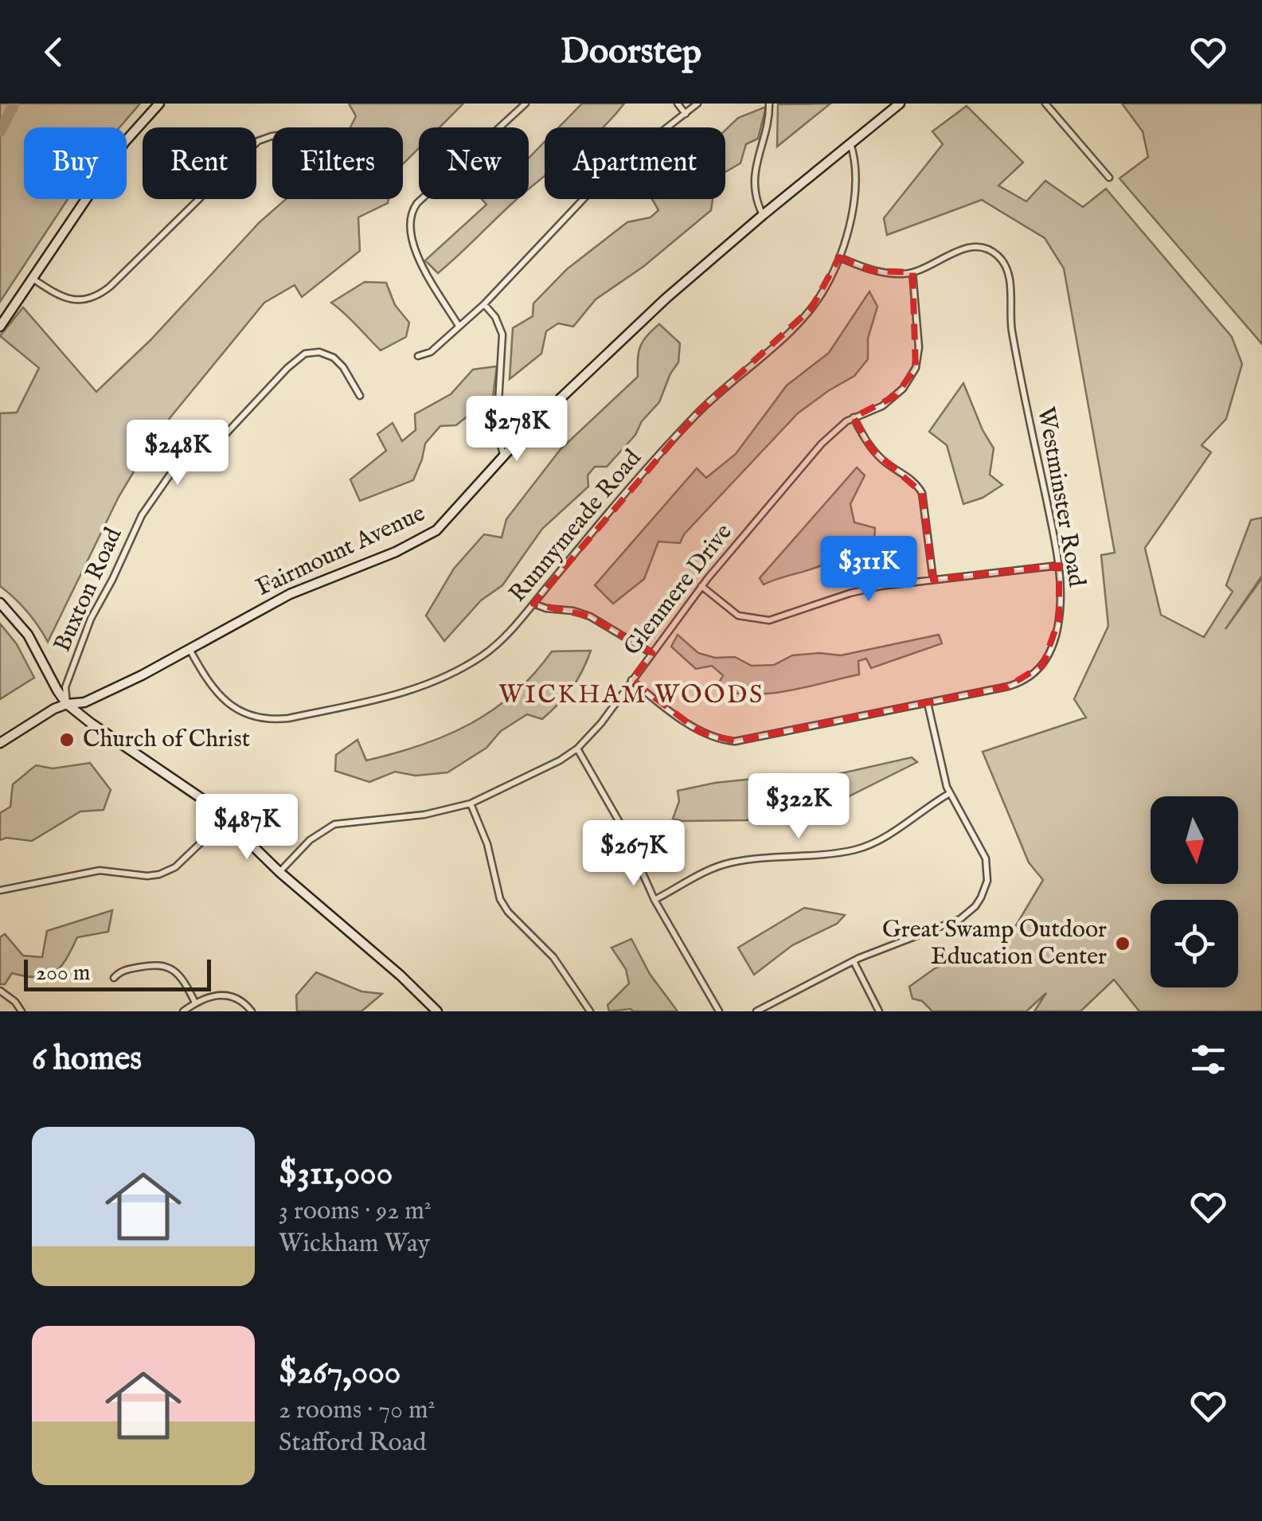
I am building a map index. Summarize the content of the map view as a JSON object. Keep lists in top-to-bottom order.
{
  "streets": {
    "main road": ["Fairmount Avenue"],
    "street": [
      "Westminster Road",
      "Runnymeade Road",
      "Buxton Road",
      "Glenmere Drive"
    ]
  },
  "crossings": [
    ["Westminster Road", "Runnymeade Road"],
    ["Westminster Road", "Glenmere Drive"],
    ["Runnymeade Road", "Fairmount Avenue"],
    ["Fairmount Avenue", "Buxton Road"]
  ],
  "districts": ["WICKHAM WOODS"],
  "places": ["Church of Christ", "Great Swamp Outdoor Education Center"],
  "scale_bar": "200 m",
  "north": "bottom",
  "page": {
    "header": "Doorstep",
    "chip": [
      "Buy",
      "Rent",
      "Filters",
      "New",
      "Apartment"
    ],
    "price": [
      "$278K",
      "$248K",
      "$311K",
      "$322K",
      "$487K",
      "$267K"
    ],
    "scale": "200 m",
    "heading": "6 homes",
    "list": [
      {
        "name": "$311,000",
        "note": "3 rooms · 92 m² · Wickham Way"
      },
      {
        "name": "$267,000",
        "note": "2 rooms · 70 m² · Stafford Road"
      }
    ]
  }
}
